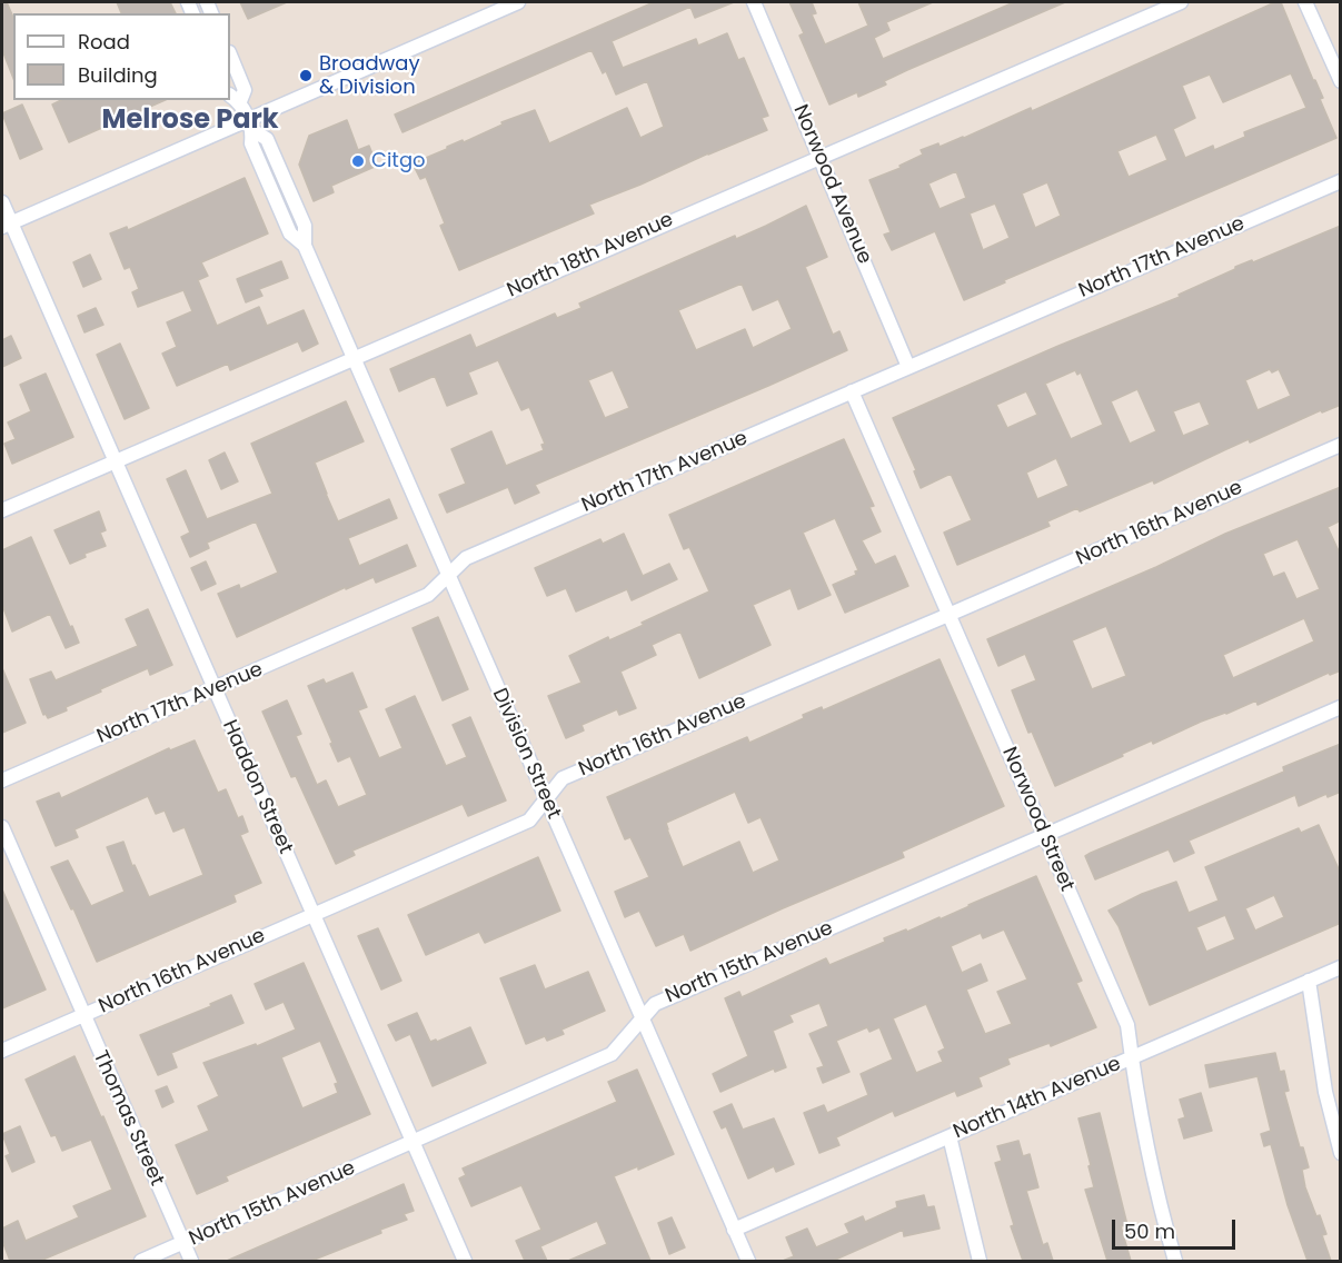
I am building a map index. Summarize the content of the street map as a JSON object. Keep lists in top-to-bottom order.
{
  "streets": {
    "street": [
      "Norwood Avenue",
      "North 18th Avenue",
      "North 17th Avenue",
      "North 16th Avenue",
      "Division Street",
      "Haddon Street",
      "Norwood Street",
      "North 15th Avenue",
      "North 14th Avenue",
      "Thomas Street"
    ]
  },
  "crossings": [
    ["Norwood Avenue", "North 18th Avenue"],
    ["Norwood Avenue", "North 17th Avenue"],
    ["North 18th Avenue", "Division Street"],
    ["North 18th Avenue", "Haddon Street"],
    ["North 17th Avenue", "Division Street"],
    ["North 17th Avenue", "Haddon Street"],
    ["North 17th Avenue", "Norwood Street"],
    ["North 16th Avenue", "Division Street"],
    ["North 16th Avenue", "Haddon Street"],
    ["North 16th Avenue", "Norwood Street"],
    ["North 16th Avenue", "Thomas Street"],
    ["Division Street", "North 15th Avenue"],
    ["Division Street", "North 14th Avenue"],
    ["Haddon Street", "North 15th Avenue"],
    ["Norwood Street", "North 15th Avenue"],
    ["Norwood Street", "North 14th Avenue"],
    ["North 15th Avenue", "Thomas Street"]
  ],
  "districts": ["Melrose Park"],
  "places": ["Broadway & Division", "Citgo"],
  "legend": ["Road", "Building"],
  "scale_bar": "50 m"
}
